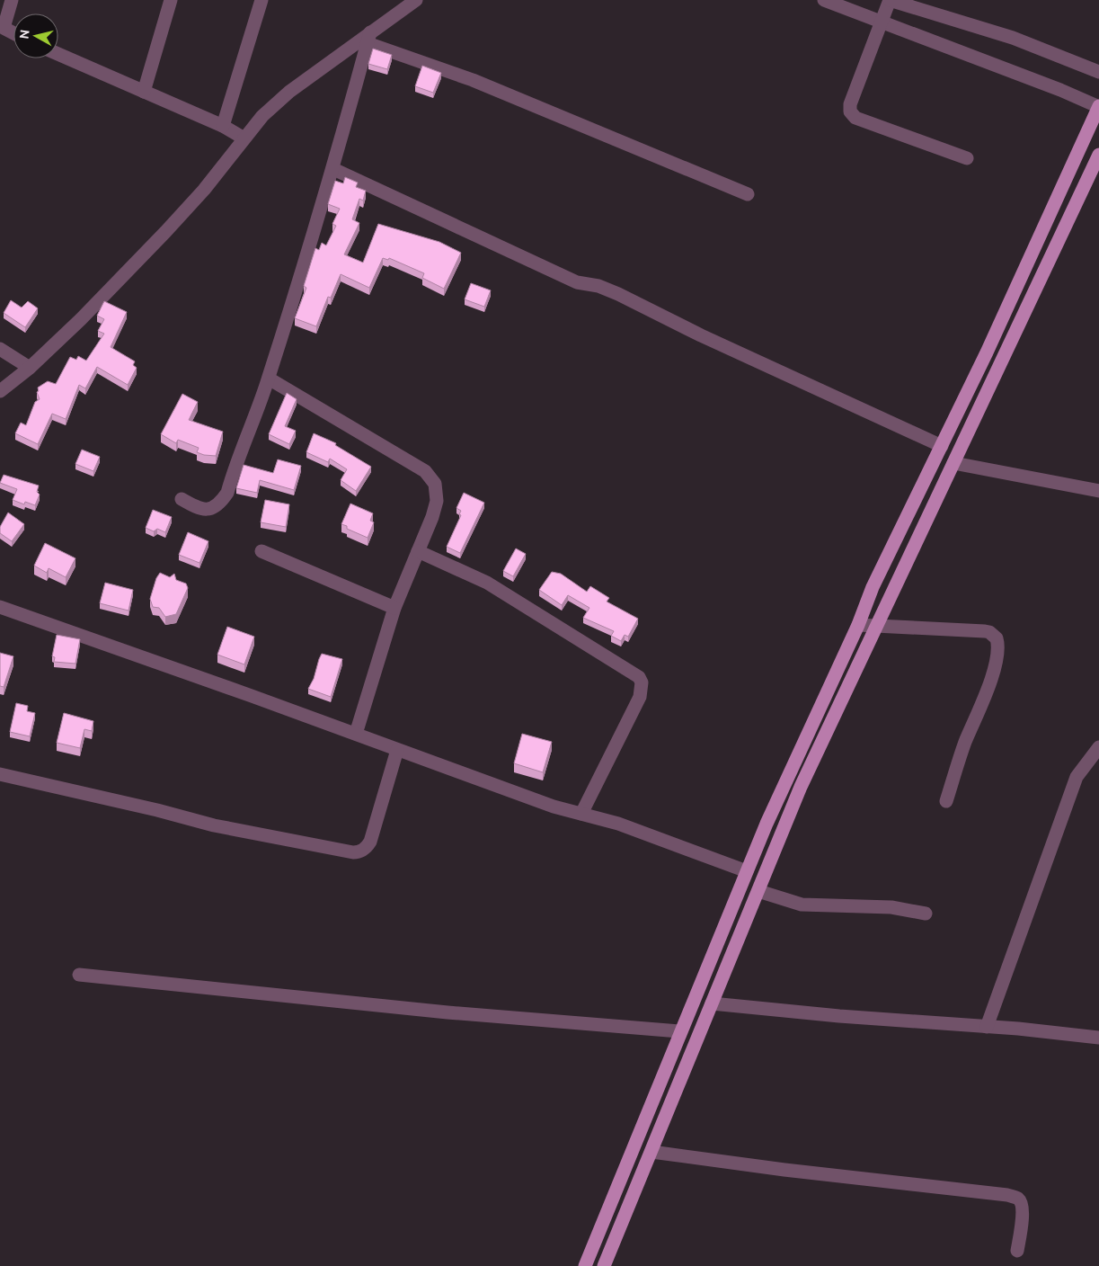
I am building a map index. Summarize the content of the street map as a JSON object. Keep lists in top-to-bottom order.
{
  "north": "left"
}
